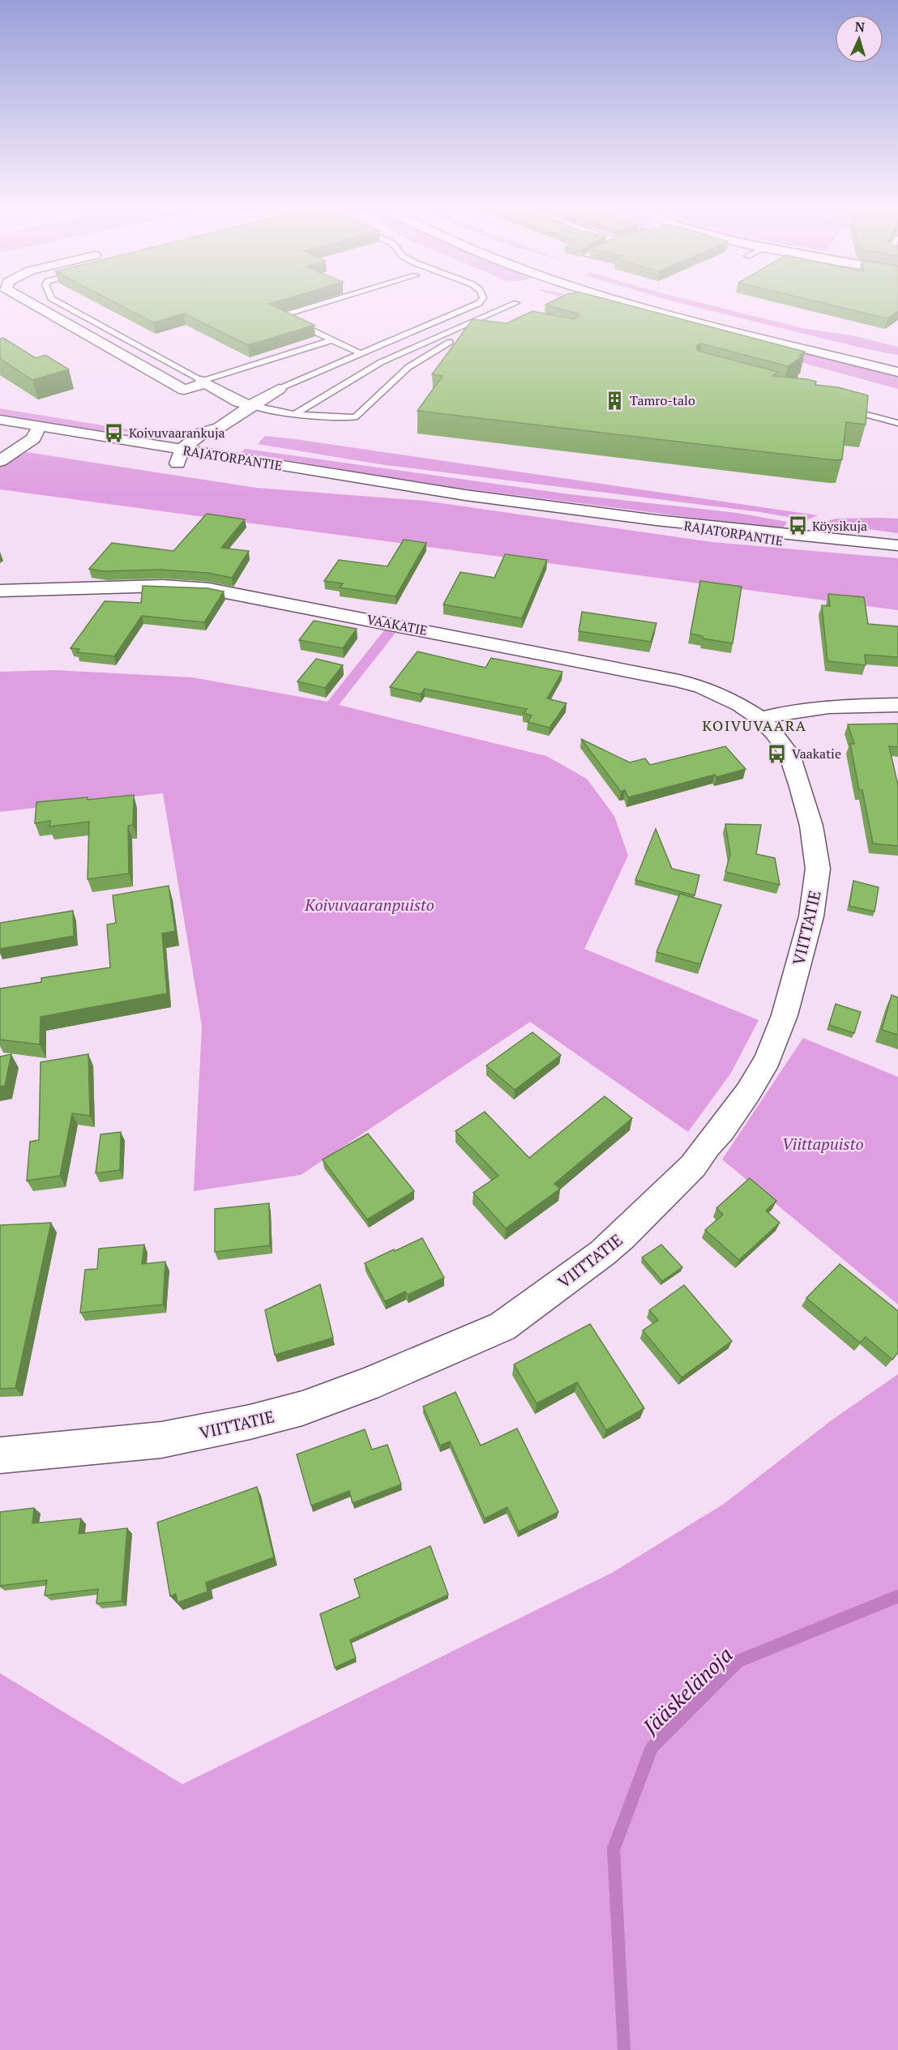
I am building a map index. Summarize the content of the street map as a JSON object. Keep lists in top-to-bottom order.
{
  "streets": {
    "street": ["RAJATORPANTIE", "VAAKATIE", "VIITTATIE"]
  },
  "crossings": [
    ["VAAKATIE", "VIITTATIE"]
  ],
  "districts": ["KOIVUVAARA"],
  "water": ["Jääskelänoja"],
  "parks": ["Koivuvaaranpuisto", "Viittapuisto"],
  "places": {
    "building": ["Tamro-talo"],
    "bus stop": ["Koivuvaarankuja", "Köysikuja", "Vaakatie"]
  },
  "north": "top"
}
